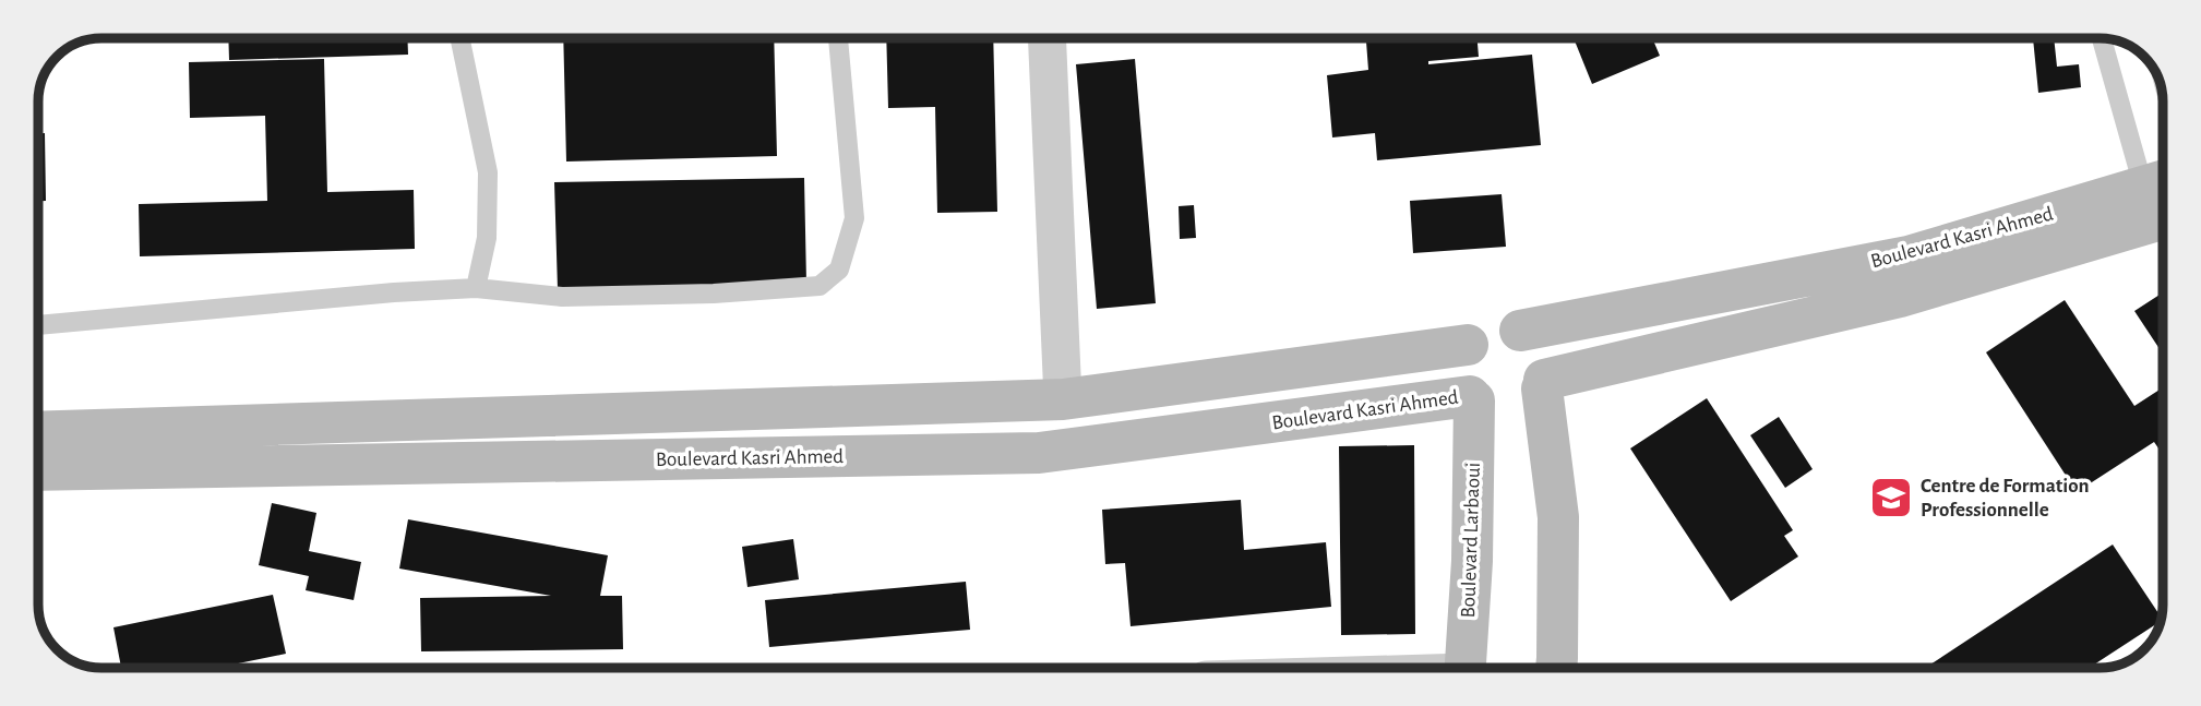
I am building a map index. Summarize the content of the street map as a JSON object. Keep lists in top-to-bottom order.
{
  "streets": {
    "main road": ["Boulevard Kasri Ahmed", "Boulevard Larbaoui"]
  },
  "crossings": [
    ["Boulevard Kasri Ahmed", "Boulevard Larbaoui"]
  ],
  "places": {
    "school or university": ["Centre de Formation Professionnelle"]
  }
}
